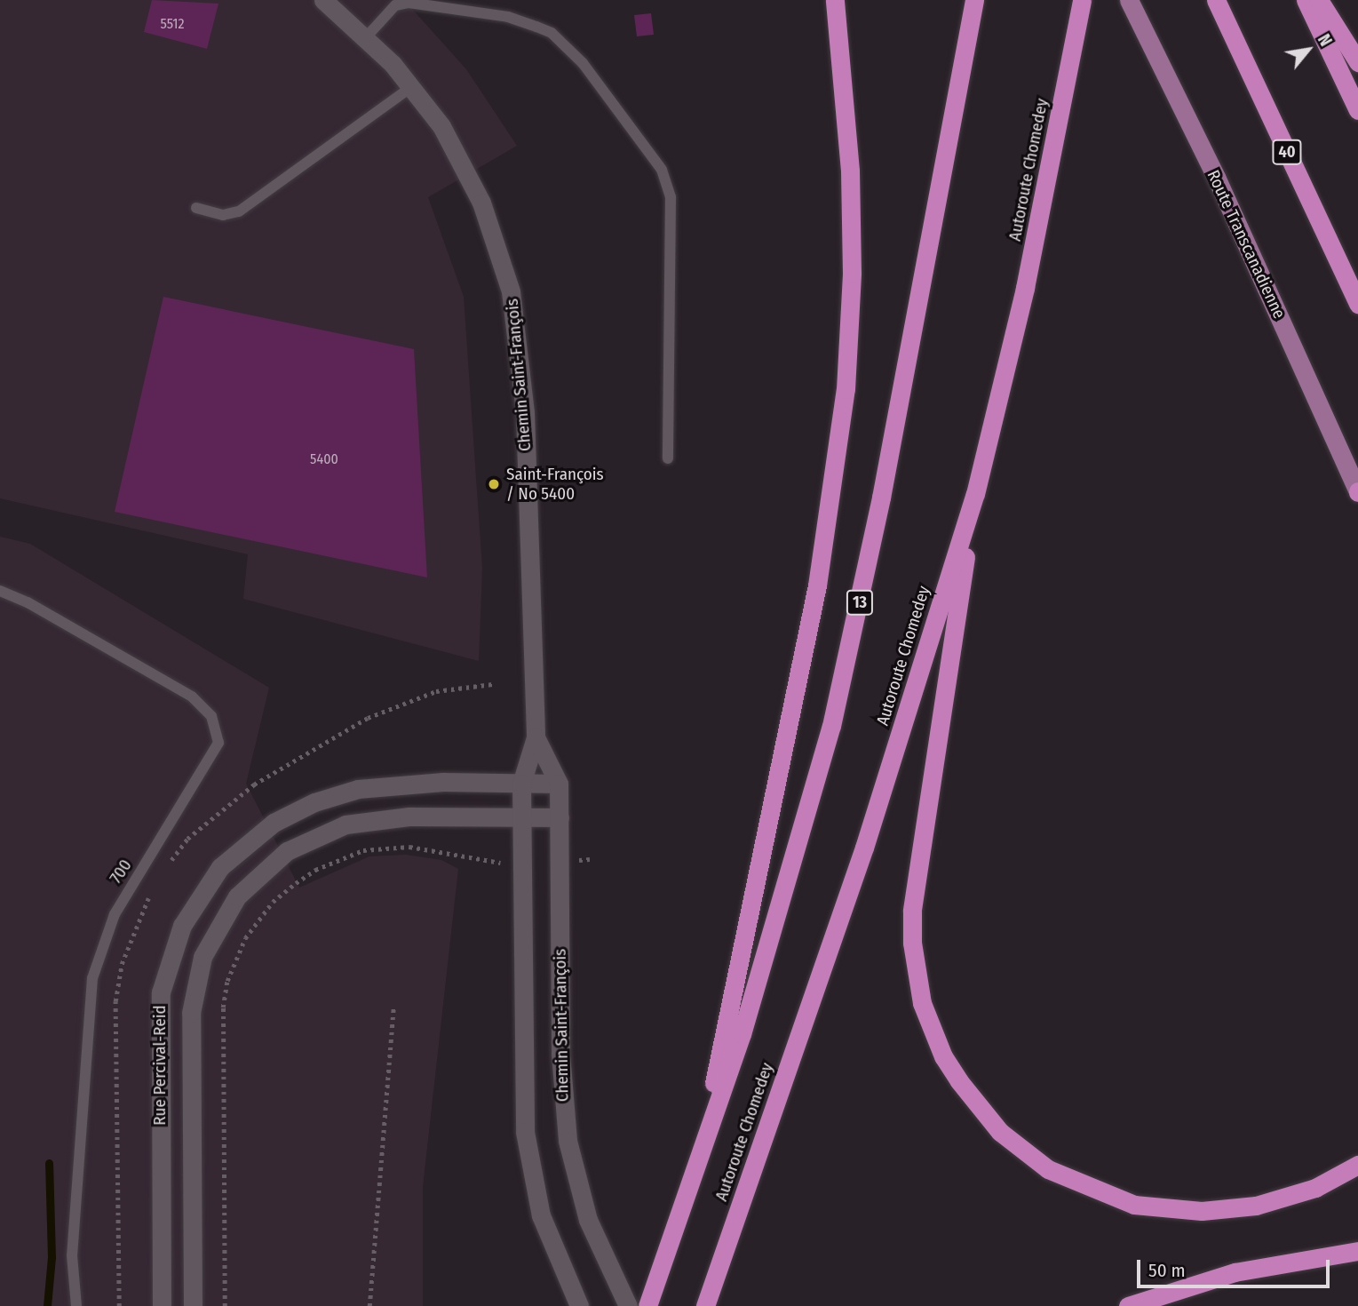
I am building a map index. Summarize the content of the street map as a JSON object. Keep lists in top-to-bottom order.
{
  "streets": {
    "highway": ["40", "Autoroute Chomedey", "13"],
    "main road": ["Route Transcanadienne"],
    "street": ["Chemin Saint-François", "Rue Percival-Reid"],
    "lane": ["700"]
  },
  "crossings": [
    ["Chemin Saint-François", "Rue Percival-Reid"]
  ],
  "places": ["Saint-François / No 5400"],
  "house_numbers": ["5512", "5400"],
  "scale_bar": "50 m",
  "north": "top right"
}
